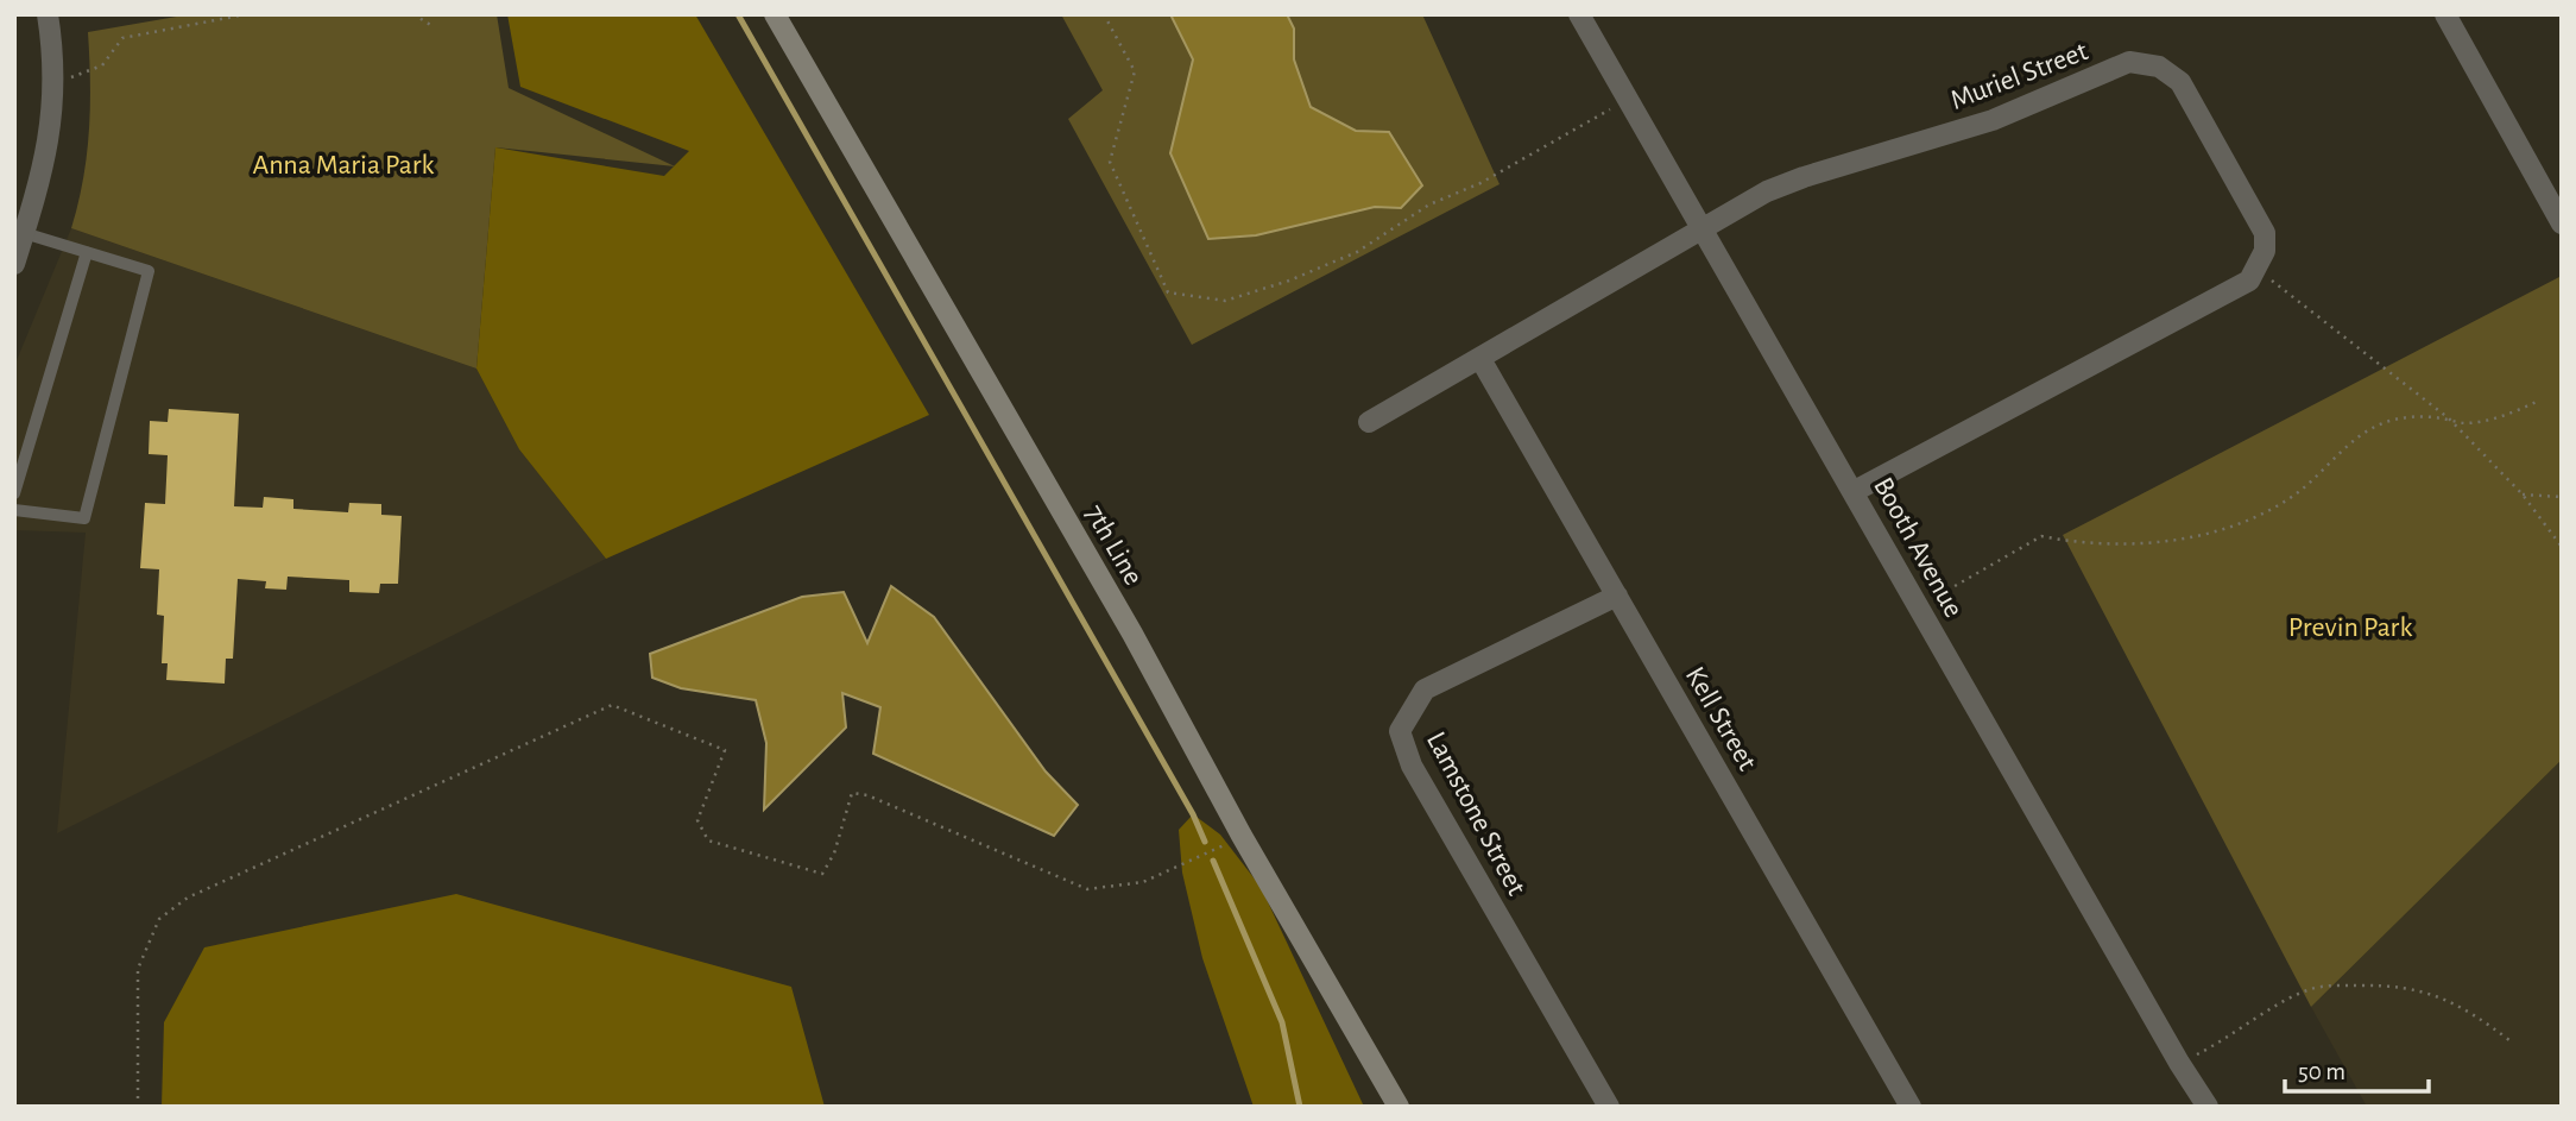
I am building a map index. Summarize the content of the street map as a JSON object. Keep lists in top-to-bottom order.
{
  "streets": {
    "street": [
      "Muriel Street",
      "7th Line",
      "Booth Avenue",
      "Kell Street",
      "Lamstone Street"
    ]
  },
  "crossings": [
    ["Muriel Street", "Booth Avenue"],
    ["Muriel Street", "Kell Street"],
    ["Kell Street", "Lamstone Street"]
  ],
  "parks": ["Anna Maria Park", "Previn Park"],
  "scale_bar": "50 m"
}
